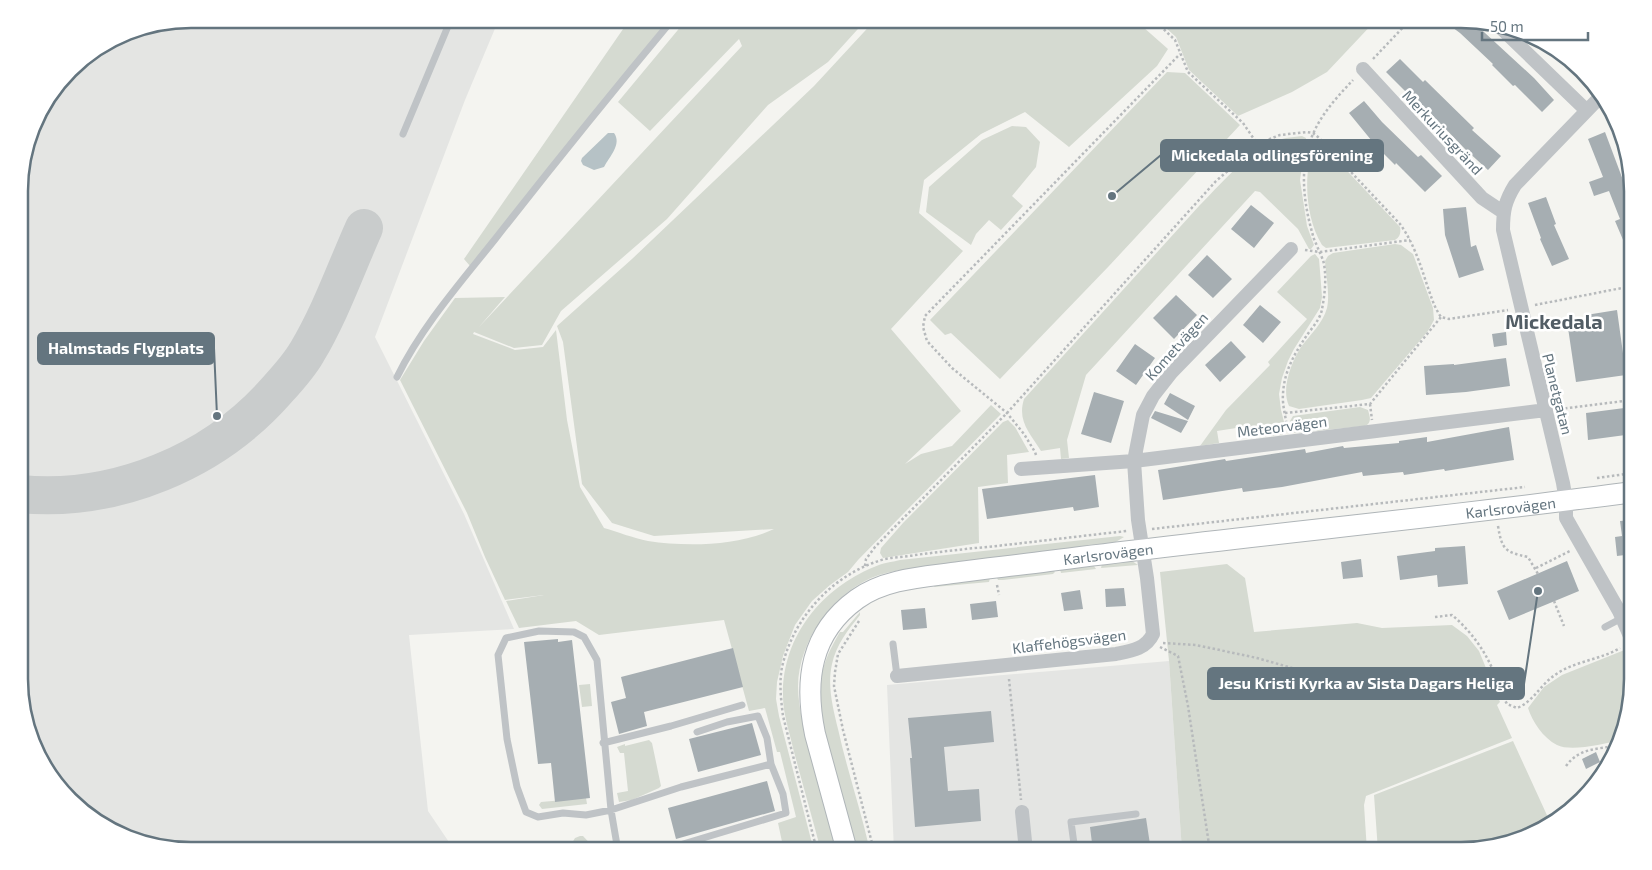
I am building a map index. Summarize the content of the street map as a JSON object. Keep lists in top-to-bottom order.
{
  "streets": {
    "street": [
      "Merkuriusgränd",
      "Kometvägen",
      "Planetgatan",
      "Meteorvägen",
      "Karlsrovägen",
      "Klaffehögsvägen"
    ]
  },
  "crossings": [
    ["Merkuriusgränd", "Planetgatan"],
    ["Kometvägen", "Meteorvägen"],
    ["Kometvägen", "Karlsrovägen"],
    ["Planetgatan", "Meteorvägen"],
    ["Planetgatan", "Karlsrovägen"]
  ],
  "districts": ["Mickedala"],
  "places": ["Mickedala odlingsförening", "Halmstads Flygplats", "Jesu Kristi Kyrka av Sista Dagars Heliga"],
  "scale_bar": "50 m"
}
